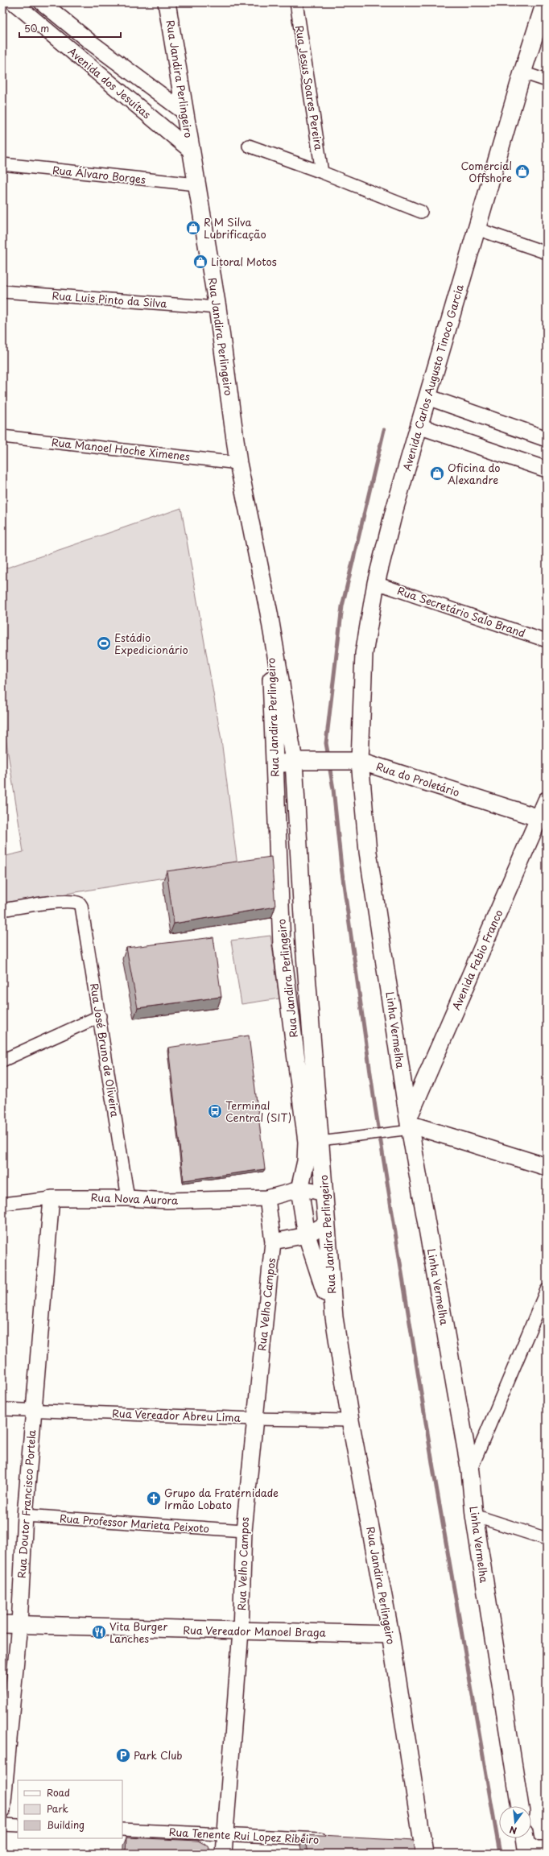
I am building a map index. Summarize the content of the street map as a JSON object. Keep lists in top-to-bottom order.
{
  "streets": {
    "main road": [
      "Rua Jandira Perlingeiro",
      "Avenida Carlos Augusto Tinoco Garcia",
      "Rua do Proletário",
      "Avenida Fabio Franco",
      "Linha Vermelha",
      "Rua Vereador Manoel Braga"
    ],
    "street": [
      "Avenida dos Jesuítas",
      "Rua Jesus Soares Pereira",
      "Rua Álvaro Borges",
      "Rua Luis Pinto da Silva",
      "Rua Manoel Hoche Ximenes",
      "Rua Secretário Salo Brand",
      "Rua José Bruno de Oliveira",
      "Rua Nova Aurora",
      "Rua Velho Campos",
      "Rua Vereador Abreu Lima",
      "Rua Doutor Francisco Portela",
      "Rua Professor Marieta Peixoto",
      "Rua Tenente Rui Lopez Ribeiro"
    ]
  },
  "crossings": [
    ["Rua Jandira Perlingeiro", "Avenida dos Jesuítas"],
    ["Rua Jandira Perlingeiro", "Rua Álvaro Borges"],
    ["Rua Jandira Perlingeiro", "Rua Luis Pinto da Silva"],
    ["Rua Jandira Perlingeiro", "Rua Manoel Hoche Ximenes"],
    ["Rua Jandira Perlingeiro", "Rua do Proletário"],
    ["Rua Jandira Perlingeiro", "Rua Nova Aurora"],
    ["Rua Jandira Perlingeiro", "Rua Vereador Abreu Lima"],
    ["Rua Jandira Perlingeiro", "Rua Vereador Manoel Braga"],
    ["Avenida Carlos Augusto Tinoco Garcia", "Rua Secretário Salo Brand"],
    ["Avenida Carlos Augusto Tinoco Garcia", "Rua do Proletário"],
    ["Avenida Carlos Augusto Tinoco Garcia", "Linha Vermelha"],
    ["Rua do Proletário", "Avenida Fabio Franco"],
    ["Rua do Proletário", "Linha Vermelha"],
    ["Avenida Fabio Franco", "Linha Vermelha"],
    ["Rua José Bruno de Oliveira", "Rua Nova Aurora"],
    ["Rua Nova Aurora", "Rua Velho Campos"],
    ["Rua Nova Aurora", "Rua Doutor Francisco Portela"],
    ["Rua Velho Campos", "Rua Vereador Abreu Lima"],
    ["Rua Velho Campos", "Rua Professor Marieta Peixoto"],
    ["Rua Velho Campos", "Rua Vereador Manoel Braga"],
    ["Rua Velho Campos", "Rua Tenente Rui Lopez Ribeiro"],
    ["Rua Vereador Abreu Lima", "Rua Doutor Francisco Portela"],
    ["Rua Doutor Francisco Portela", "Rua Professor Marieta Peixoto"],
    ["Rua Doutor Francisco Portela", "Rua Vereador Manoel Braga"]
  ],
  "places": {
    "shop": [
      "Comercial Offshore",
      "R M Silva Lubrificação",
      "Litoral Motos",
      "Oficina do Alexandre"
    ],
    "sports": ["Estádio Expedicionário"],
    "bus stop": ["Terminal Central (SIT)"],
    "church": ["Grupo da Fraternidade Irmão Lobato"],
    "restaurant": ["Vita Burger Lanches"],
    "parking": ["Park Club"]
  },
  "legend": ["Road", "Park", "Building"],
  "scale_bar": "50 m",
  "north": "bottom"
}
